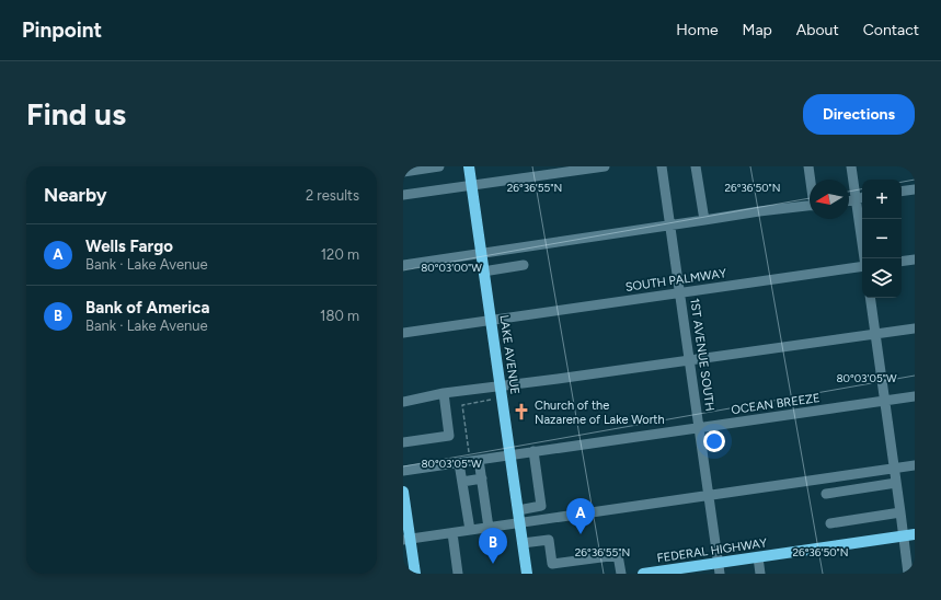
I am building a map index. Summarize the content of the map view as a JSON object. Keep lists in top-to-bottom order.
{
  "streets": {
    "main road": ["LAKE AVENUE", "FEDERAL HIGHWAY"],
    "street": ["SOUTH PALMWAY", "1ST AVENUE SOUTH", "OCEAN BREEZE"]
  },
  "crossings": [
    ["SOUTH PALMWAY", "LAKE AVENUE"],
    ["SOUTH PALMWAY", "1ST AVENUE SOUTH"],
    ["LAKE AVENUE", "OCEAN BREEZE"],
    ["1ST AVENUE SOUTH", "OCEAN BREEZE"],
    ["1ST AVENUE SOUTH", "FEDERAL HIGHWAY"]
  ],
  "places": {
    "church": ["Church of the Nazarene of Lake Worth"]
  },
  "north": "left",
  "page": {
    "header": "Pinpoint",
    "nav": [
      "Home",
      "Map",
      "About",
      "Contact"
    ],
    "buttons": "Directions",
    "title": "Find us",
    "heading": ["Nearby", "2 results"],
    "map_buttons": ["+", "−"],
    "list": [
      {
        "mark": "A",
        "name": "Wells Fargo",
        "note": "Bank · Lake Avenue",
        "value": "120 m"
      },
      {
        "mark": "B",
        "name": "Bank of America",
        "note": "Bank · Lake Avenue",
        "value": "180 m"
      }
    ],
    "pins": ["A", "B"]
  },
  "coordinates": [
    "26°36'55\"N",
    "26°36'50\"N",
    "80°03'00\"W",
    "80°03'05\"W"
  ]
}
